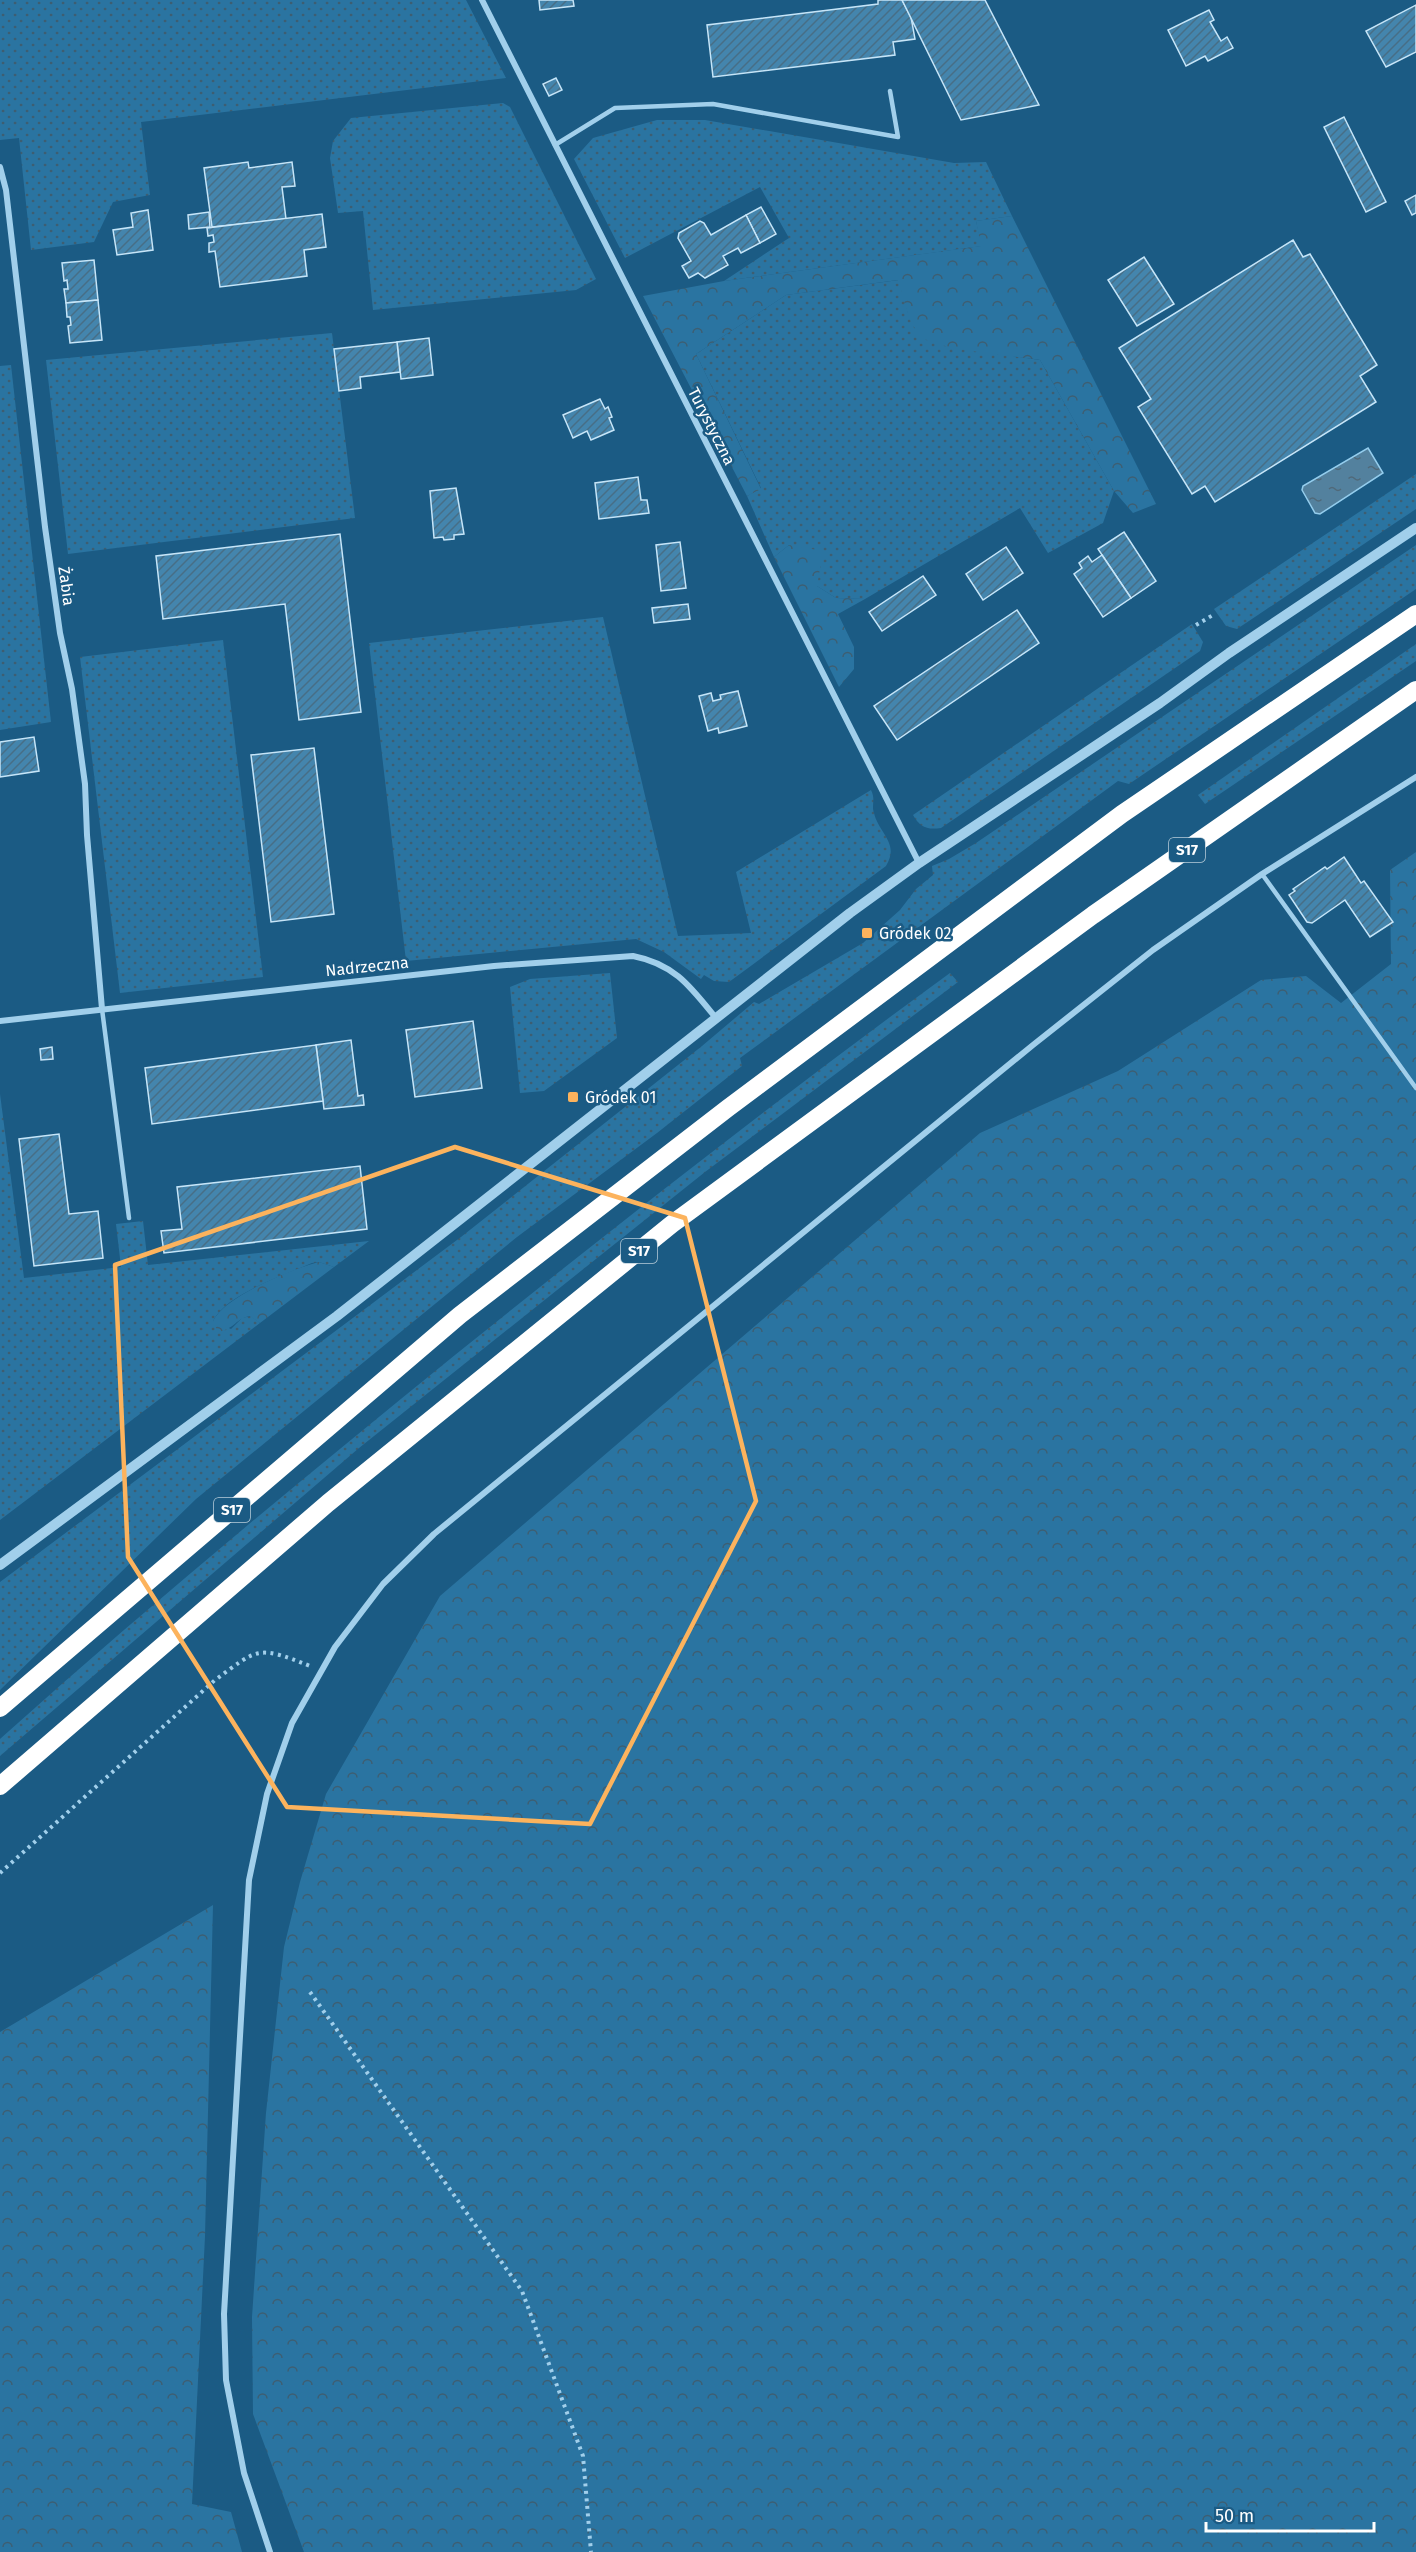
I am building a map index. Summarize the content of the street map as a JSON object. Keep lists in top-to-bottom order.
{
  "streets": {
    "highway": ["S17"],
    "street": ["Turystyczna", "Żabia", "Nadrzeczna"]
  },
  "crossings": [
    ["Żabia", "Nadrzeczna"]
  ],
  "places": {
    "transit": ["Gródek 02", "Gródek 01"]
  },
  "scale_bar": "50 m"
}
